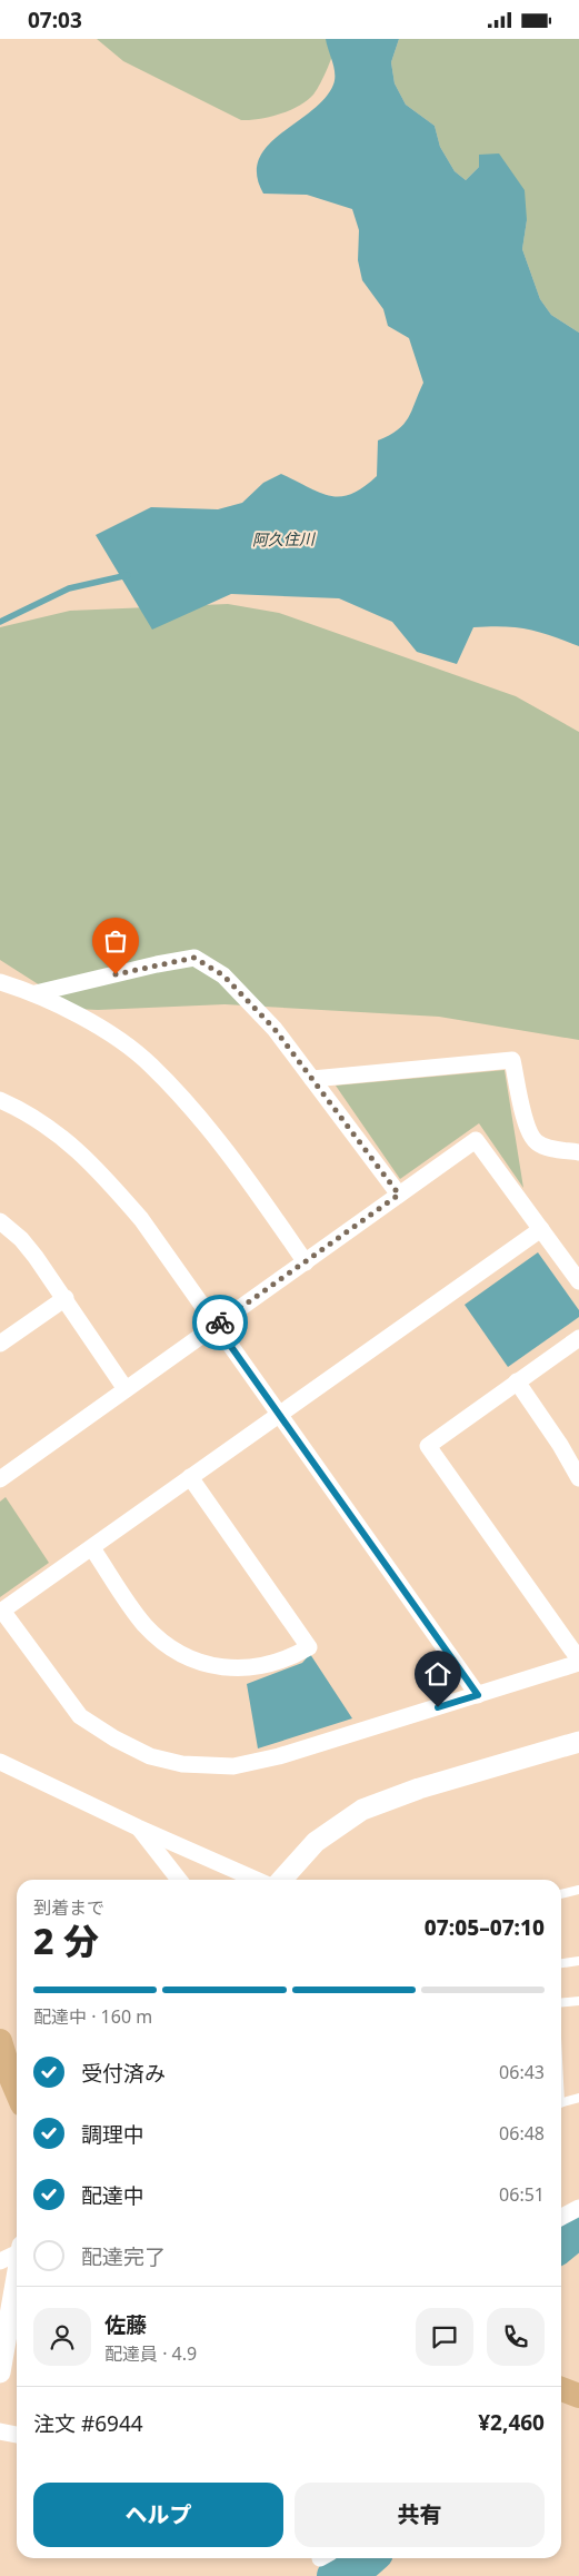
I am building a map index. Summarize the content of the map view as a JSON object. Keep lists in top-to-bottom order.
{
  "water": ["阿久住川"],
  "page": {
    "status": "07:03",
    "heading": ["2 分", "到着まで", "07:05–07:10"],
    "panel": [
      "佐藤",
      "配達員 · 4.9",
      "注文 #6944",
      "¥2,460"
    ],
    "bar": "配達中 · 160 m",
    "list": [
      ["受付済み", "06:43"],
      ["調理中", "06:48"],
      ["配達中", "06:51"],
      "配達完了"
    ],
    "buttons": ["ヘルプ", "共有"]
  }
}
